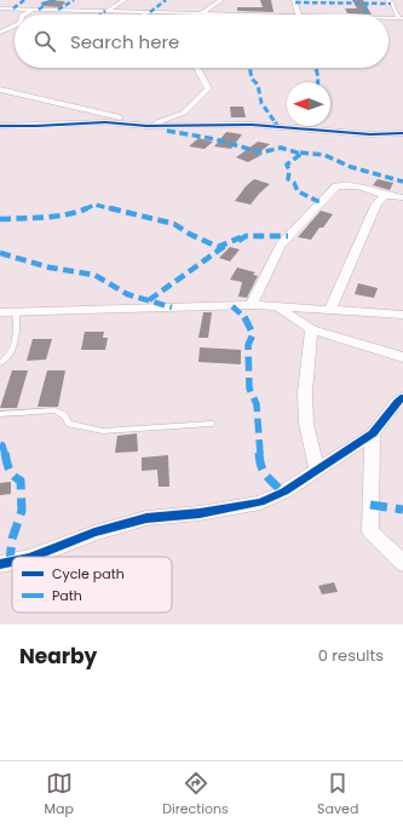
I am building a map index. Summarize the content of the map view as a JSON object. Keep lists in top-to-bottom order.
{
  "legend": ["Cycle path", "Path"],
  "north": "left",
  "page": {
    "search": "Search here",
    "heading": ["Nearby", "0 results"],
    "nav": ["Map", "Directions", "Saved"]
  }
}
